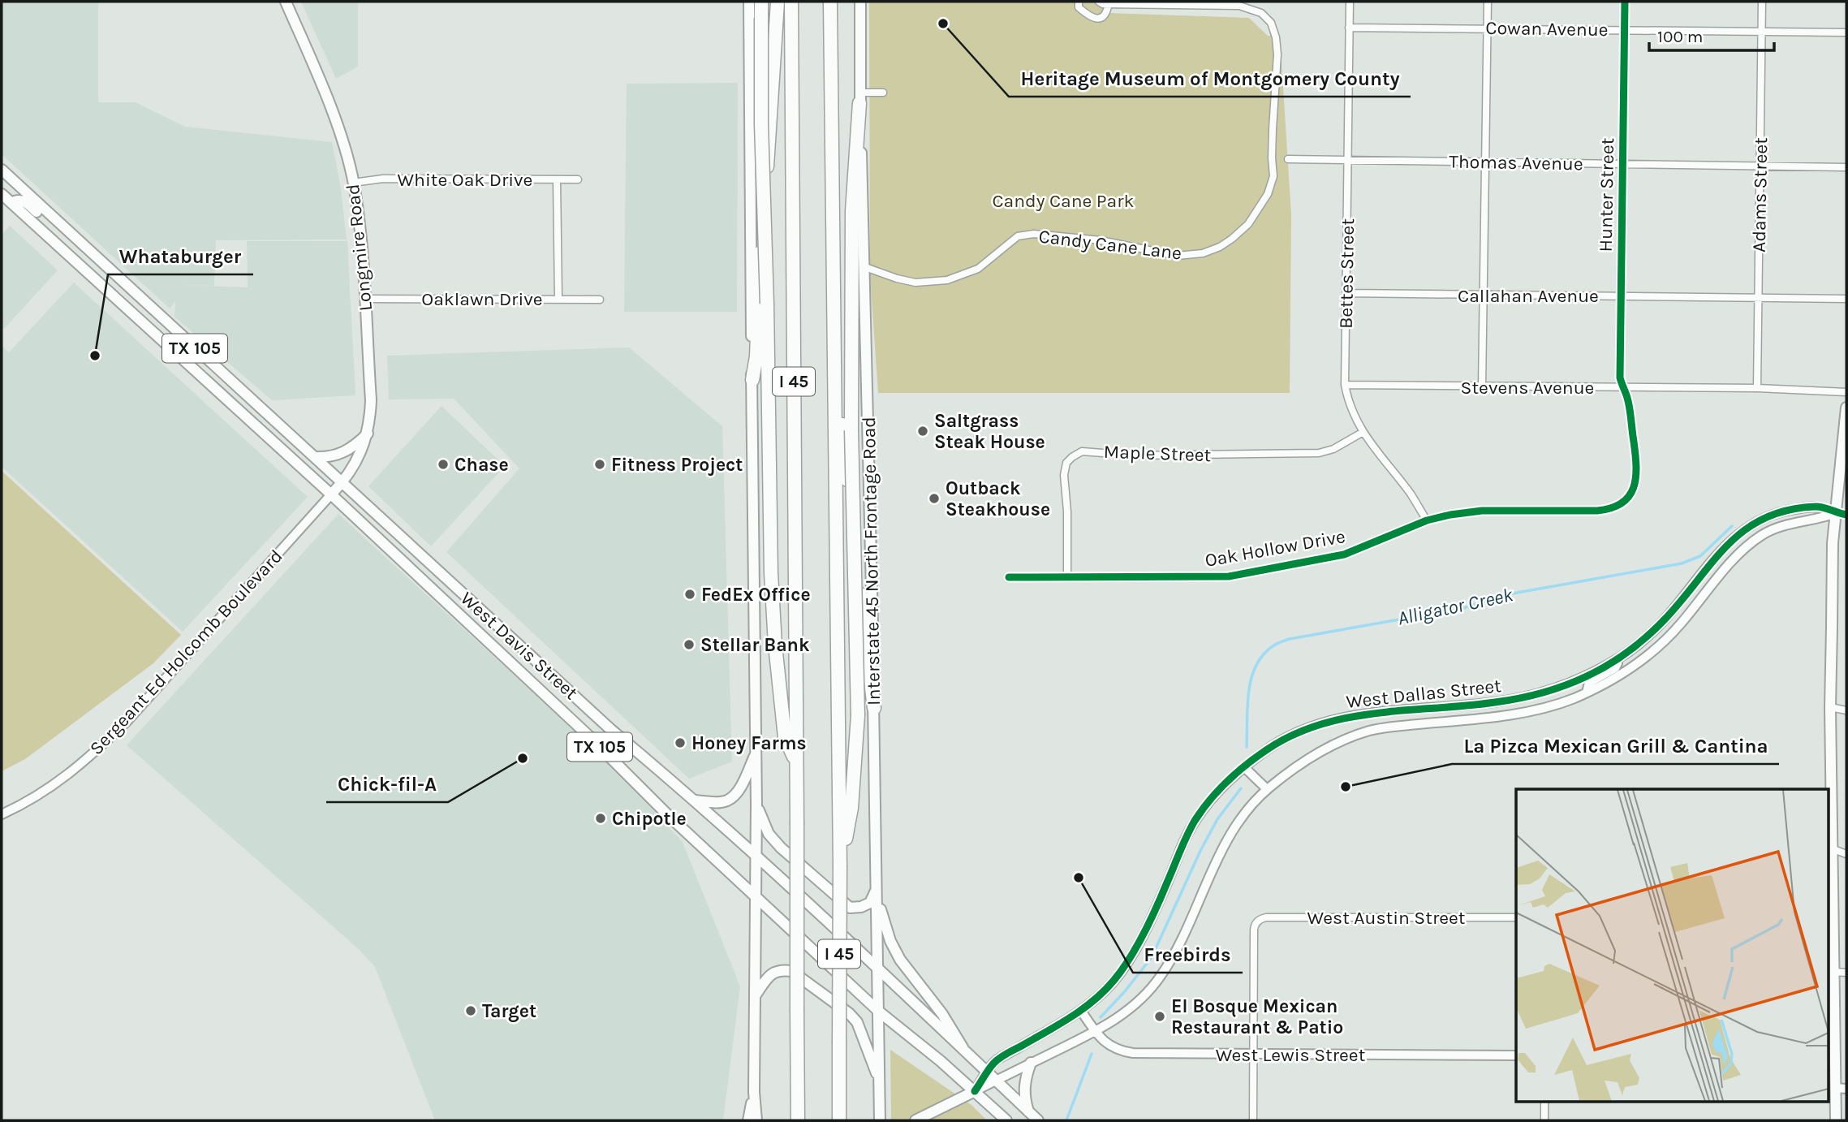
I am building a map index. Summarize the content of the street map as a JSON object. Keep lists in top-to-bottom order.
{
  "streets": {
    "highway": ["I 45"],
    "main road": [
      "Longmire Road",
      "TX 105",
      "Interstate 45 North Frontage Road",
      "West Davis Street"
    ],
    "street": [
      "Cowan Avenue",
      "Thomas Avenue",
      "White Oak Drive",
      "Hunter Street",
      "Adams Street",
      "Candy Cane Lane",
      "Bettes Street",
      "Callahan Avenue",
      "Oaklawn Drive",
      "Stevens Avenue",
      "Maple Street",
      "Oak Hollow Drive",
      "Sergeant Ed Holcomb Boulevard",
      "West Dallas Street",
      "West Austin Street",
      "West Lewis Street"
    ]
  },
  "crossings": [
    ["Cowan Avenue", "Hunter Street"],
    ["Cowan Avenue", "Adams Street"],
    ["Cowan Avenue", "Bettes Street"],
    ["Thomas Avenue", "Hunter Street"],
    ["Thomas Avenue", "Adams Street"],
    ["Thomas Avenue", "Bettes Street"],
    ["White Oak Drive", "Longmire Road"],
    ["Hunter Street", "Callahan Avenue"],
    ["Hunter Street", "Stevens Avenue"],
    ["Hunter Street", "Oak Hollow Drive"],
    ["Adams Street", "Callahan Avenue"],
    ["Adams Street", "Stevens Avenue"],
    ["Candy Cane Lane", "Interstate 45 North Frontage Road"],
    ["Longmire Road", "Oaklawn Drive"],
    ["Longmire Road", "West Davis Street"],
    ["Longmire Road", "Sergeant Ed Holcomb Boulevard"],
    ["Bettes Street", "Callahan Avenue"],
    ["Bettes Street", "Stevens Avenue"],
    ["Bettes Street", "Maple Street"],
    ["Bettes Street", "Oak Hollow Drive"],
    ["Stevens Avenue", "Oak Hollow Drive"],
    ["Maple Street", "Oak Hollow Drive"],
    ["Interstate 45 North Frontage Road", "West Davis Street"],
    ["West Davis Street", "Sergeant Ed Holcomb Boulevard"],
    ["West Davis Street", "West Dallas Street"],
    ["West Dallas Street", "West Lewis Street"],
    ["West Austin Street", "West Lewis Street"]
  ],
  "water": ["Alligator Creek"],
  "parks": ["Candy Cane Park"],
  "places": [
    "Heritage Museum of Montgomery County",
    "Whataburger",
    "Saltgrass Steak House",
    "Chase",
    "Fitness Project",
    "Outback Steakhouse",
    "FedEx Office",
    "Stellar Bank",
    "Honey Farms",
    "Chick-fil-A",
    "La Pizca Mexican Grill & Cantina",
    "Chipotle",
    "Freebirds",
    "Target",
    "El Bosque Mexican Restaurant & Patio"
  ],
  "scale_bar": "100 m"
}
